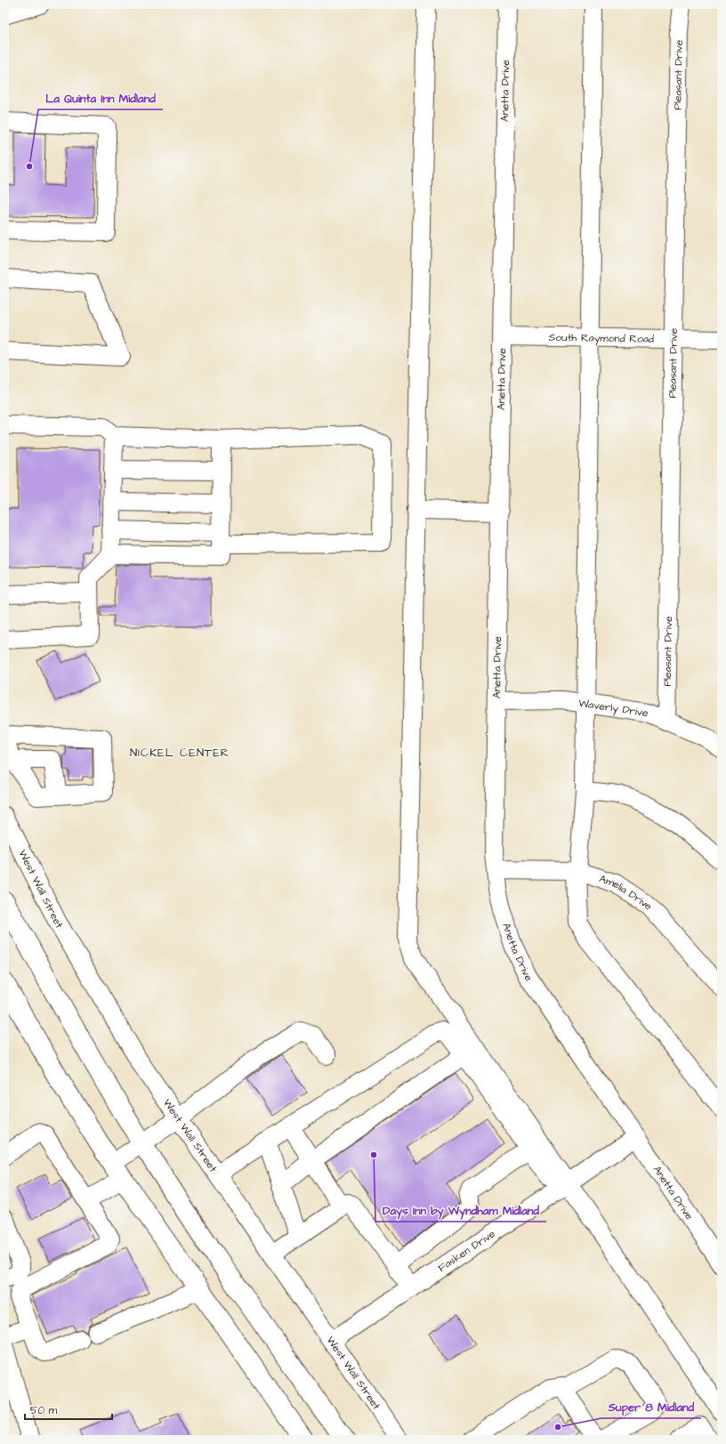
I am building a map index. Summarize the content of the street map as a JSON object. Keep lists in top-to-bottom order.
{
  "streets": {
    "street": [
      "Pleasant Drive",
      "Anetta Drive",
      "South Raymond Road",
      "Waverly Drive",
      "West Wall Street",
      "Amelia Drive",
      "Fasken Drive"
    ]
  },
  "crossings": [
    ["Pleasant Drive", "South Raymond Road"],
    ["Pleasant Drive", "Waverly Drive"],
    ["Anetta Drive", "South Raymond Road"],
    ["Anetta Drive", "Waverly Drive"],
    ["Anetta Drive", "Amelia Drive"],
    ["Anetta Drive", "Fasken Drive"],
    ["West Wall Street", "Fasken Drive"]
  ],
  "districts": ["NICKEL CENTER"],
  "places": ["La Quinta Inn Midland", "Days Inn by Wyndham Midland", "Super 8 Midland"],
  "scale_bar": "50 m"
}
